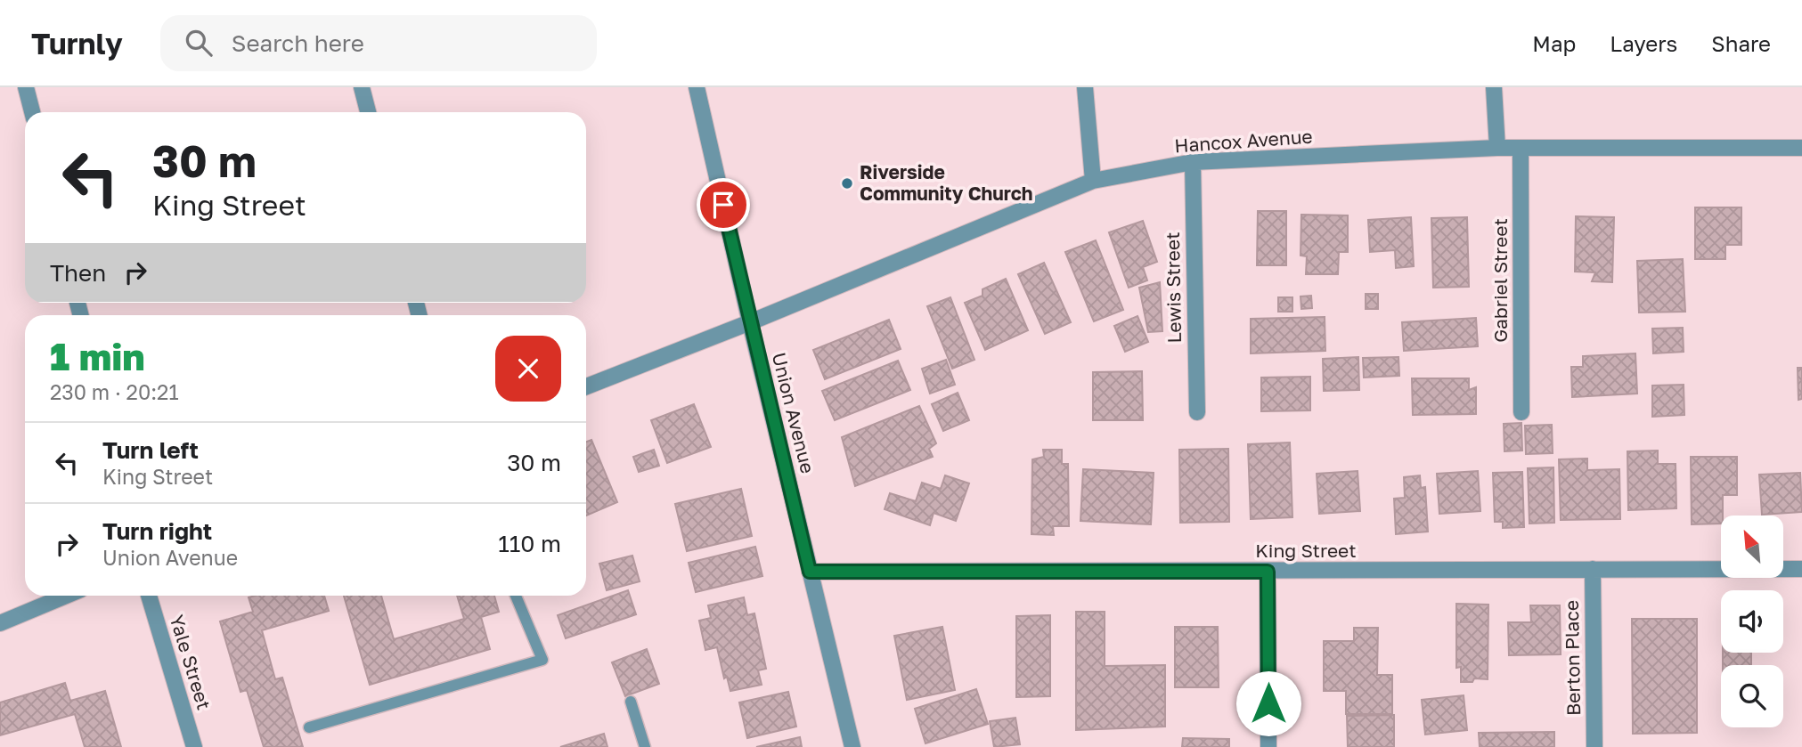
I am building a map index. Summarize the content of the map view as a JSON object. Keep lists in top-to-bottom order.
{
  "streets": {
    "street": [
      "Hancox Avenue",
      "Gabriel Street",
      "Lewis Street",
      "Union Avenue",
      "King Street",
      "Berton Place",
      "Yale Street"
    ]
  },
  "crossings": [
    ["Hancox Avenue", "Gabriel Street"],
    ["Hancox Avenue", "Lewis Street"],
    ["Hancox Avenue", "Union Avenue"],
    ["Union Avenue", "King Street"],
    ["King Street", "Berton Place"]
  ],
  "places": ["Riverside Community Church"],
  "north": "top left",
  "page": {
    "header": "Turnly",
    "search": "Search here",
    "nav": ["Map", "Layers", "Share"],
    "turn": ["30 m", "King Street"],
    "then": "Then",
    "heading": ["1 min", "230 m · 20:21"],
    "list": [
      {
        "name": "Turn left",
        "note": "King Street",
        "value": "30 m"
      },
      {
        "name": "Turn right",
        "note": "Union Avenue",
        "value": "110 m"
      }
    ]
  }
}
